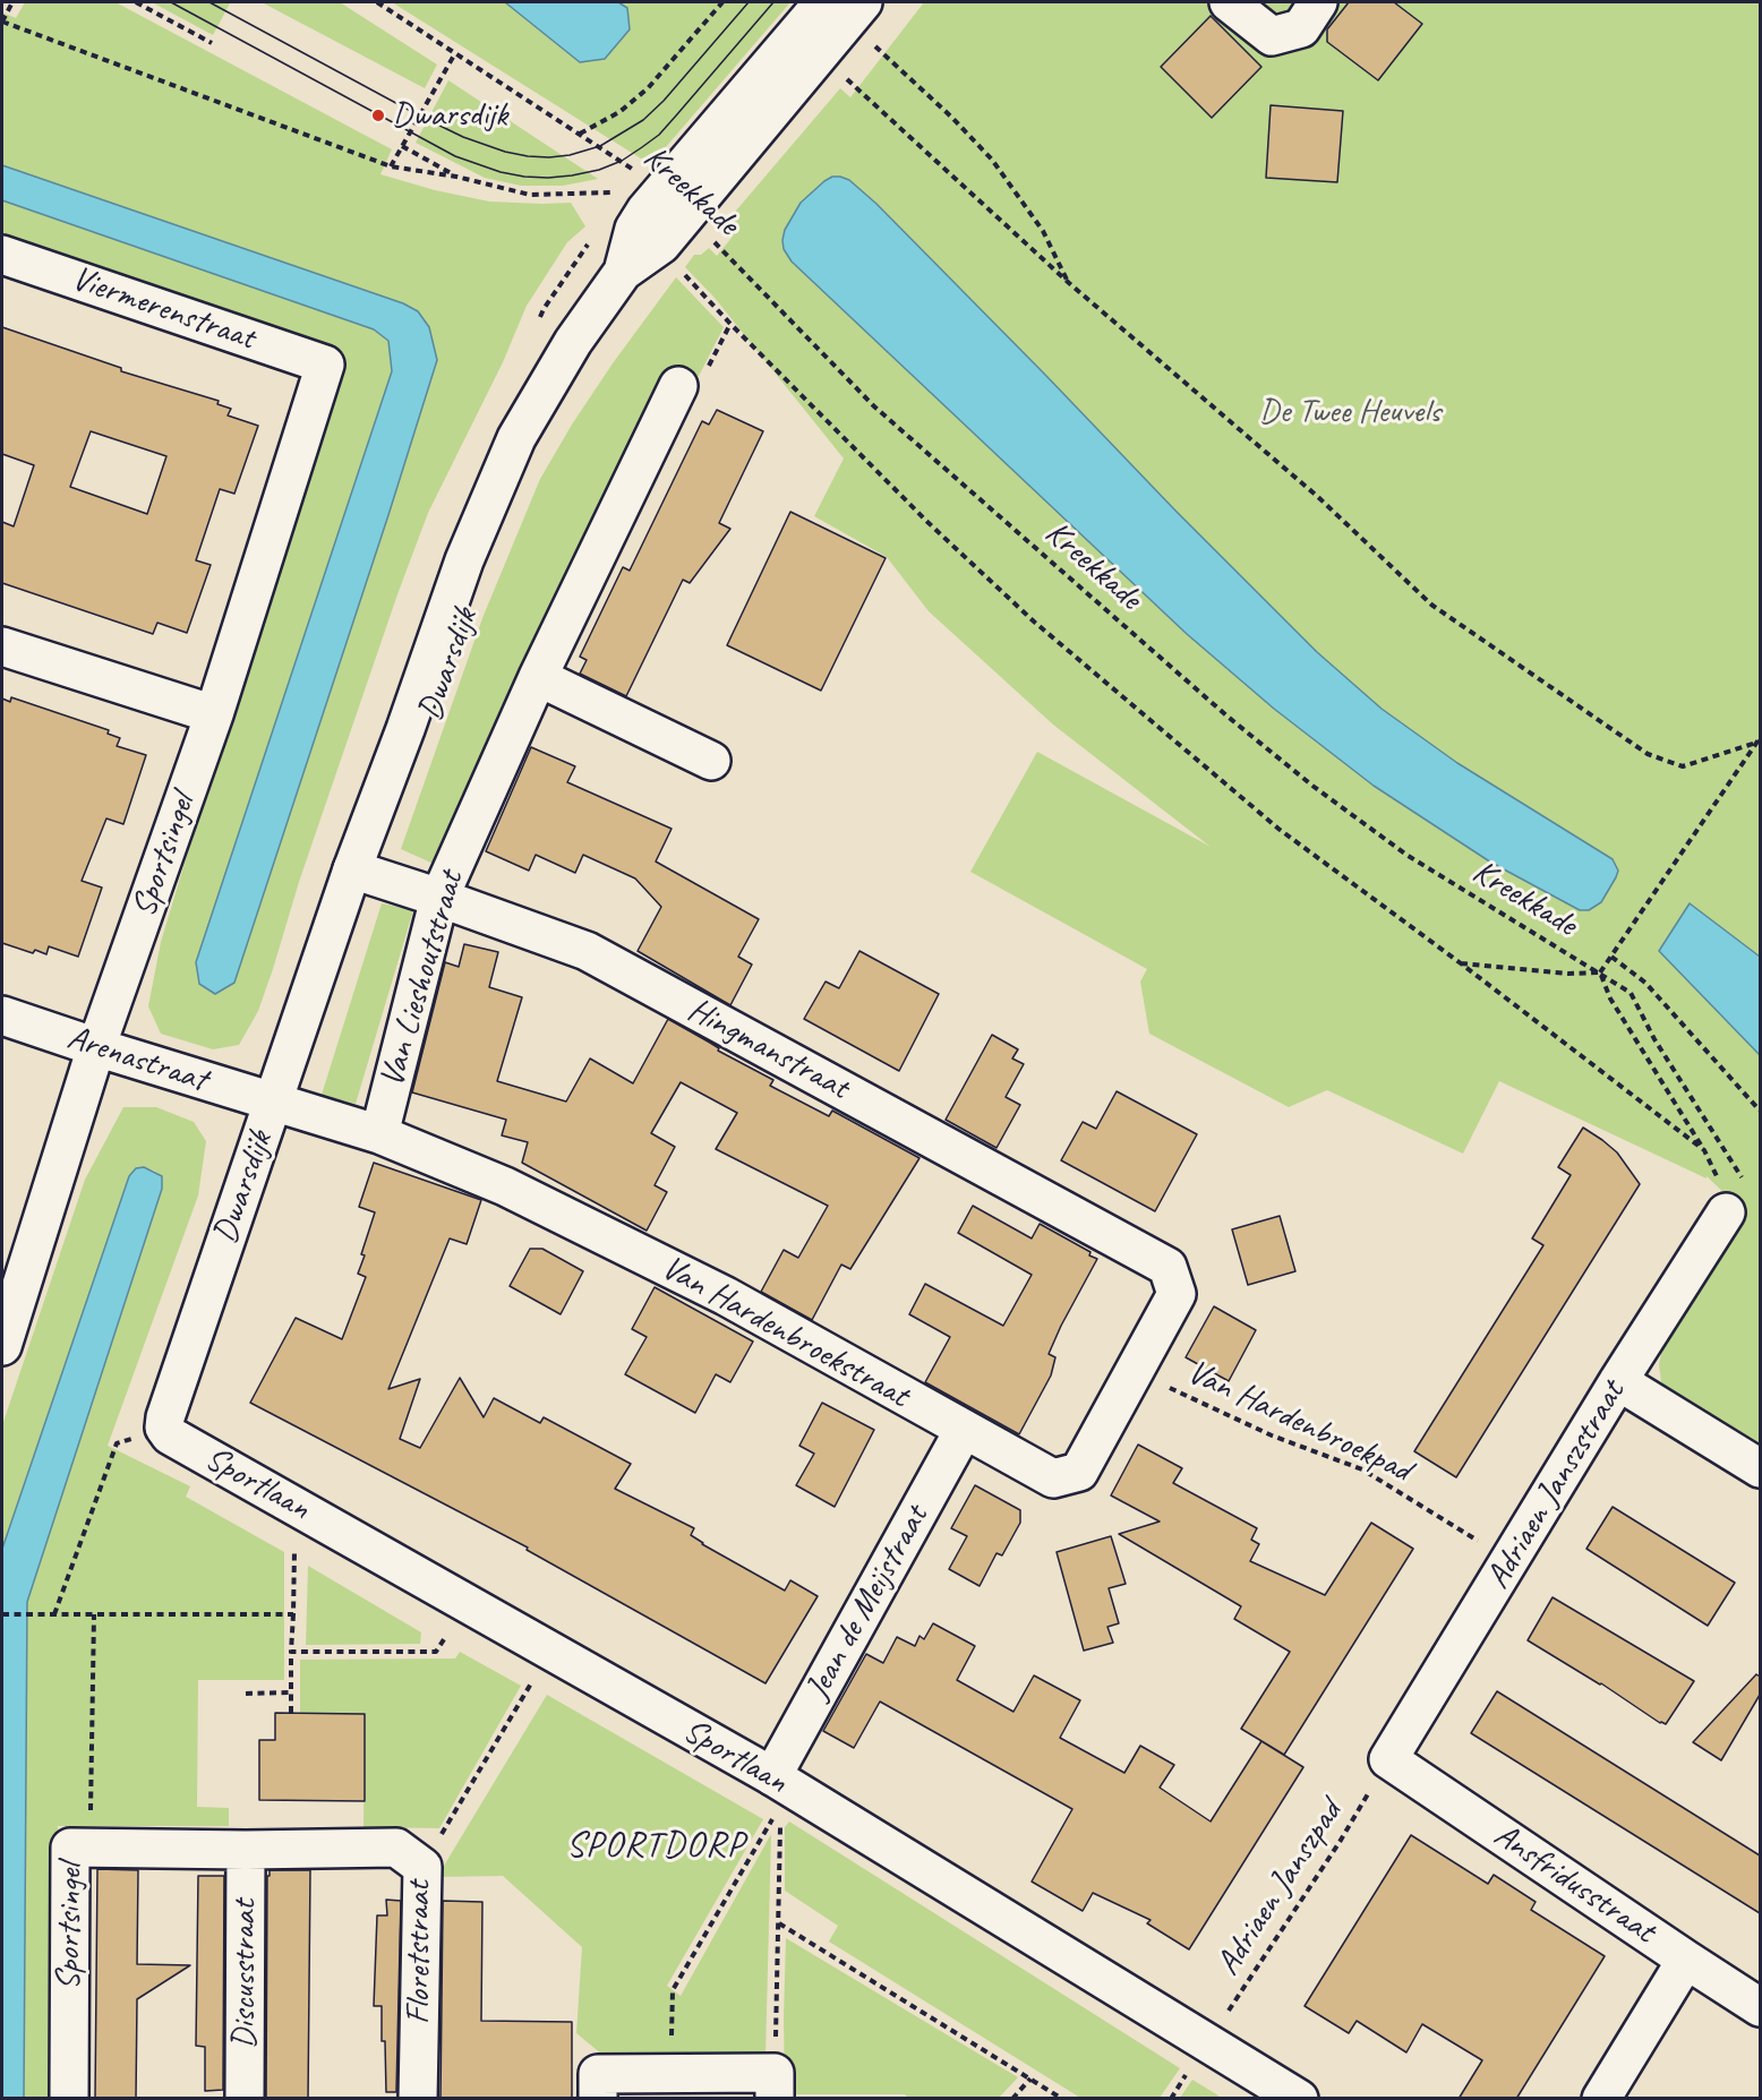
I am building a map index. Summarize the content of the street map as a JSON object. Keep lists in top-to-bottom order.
{
  "streets": {
    "street": [
      "Viermerenstraat",
      "Dwarsdijk",
      "Sportsingel",
      "Van Lieshoutstraat",
      "Hingmanstraat",
      "Arenastraat",
      "Van Hardenbroekstraat",
      "Sportlaan",
      "Adriaen Janszstraat",
      "Jean de Meijstraat",
      "Ansfridusstraat",
      "Floretstraat",
      "Discusstraat"
    ],
    "path": ["Kreekkade", "Van Hardenbroekpad", "Adriaen Janszpad"]
  },
  "crossings": [
    ["Kreekkade", "Dwarsdijk"],
    ["Kreekkade", "Adriaen Janszstraat"],
    ["Viermerenstraat", "Sportsingel"],
    ["Dwarsdijk", "Hingmanstraat"],
    ["Dwarsdijk", "Arenastraat"],
    ["Dwarsdijk", "Van Hardenbroekstraat"],
    ["Dwarsdijk", "Sportlaan"],
    ["Sportsingel", "Arenastraat"],
    ["Sportsingel", "Floretstraat"],
    ["Sportsingel", "Discusstraat"],
    ["Van Lieshoutstraat", "Hingmanstraat"],
    ["Van Lieshoutstraat", "Van Hardenbroekstraat"],
    ["Hingmanstraat", "Van Hardenbroekstraat"],
    ["Arenastraat", "Van Hardenbroekstraat"],
    ["Van Hardenbroekstraat", "Van Hardenbroekpad"],
    ["Van Hardenbroekstraat", "Jean de Meijstraat"],
    ["Van Hardenbroekpad", "Adriaen Janszstraat"],
    ["Sportlaan", "Jean de Meijstraat"],
    ["Sportlaan", "Adriaen Janszpad"],
    ["Adriaen Janszstraat", "Ansfridusstraat"],
    ["Adriaen Janszstraat", "Adriaen Janszpad"],
    ["Ansfridusstraat", "Adriaen Janszpad"],
    ["Floretstraat", "Discusstraat"]
  ],
  "districts": ["SPORTDORP"],
  "parks": ["De Twee Heuvels"],
  "places": ["Dwarsdijk"]
}
